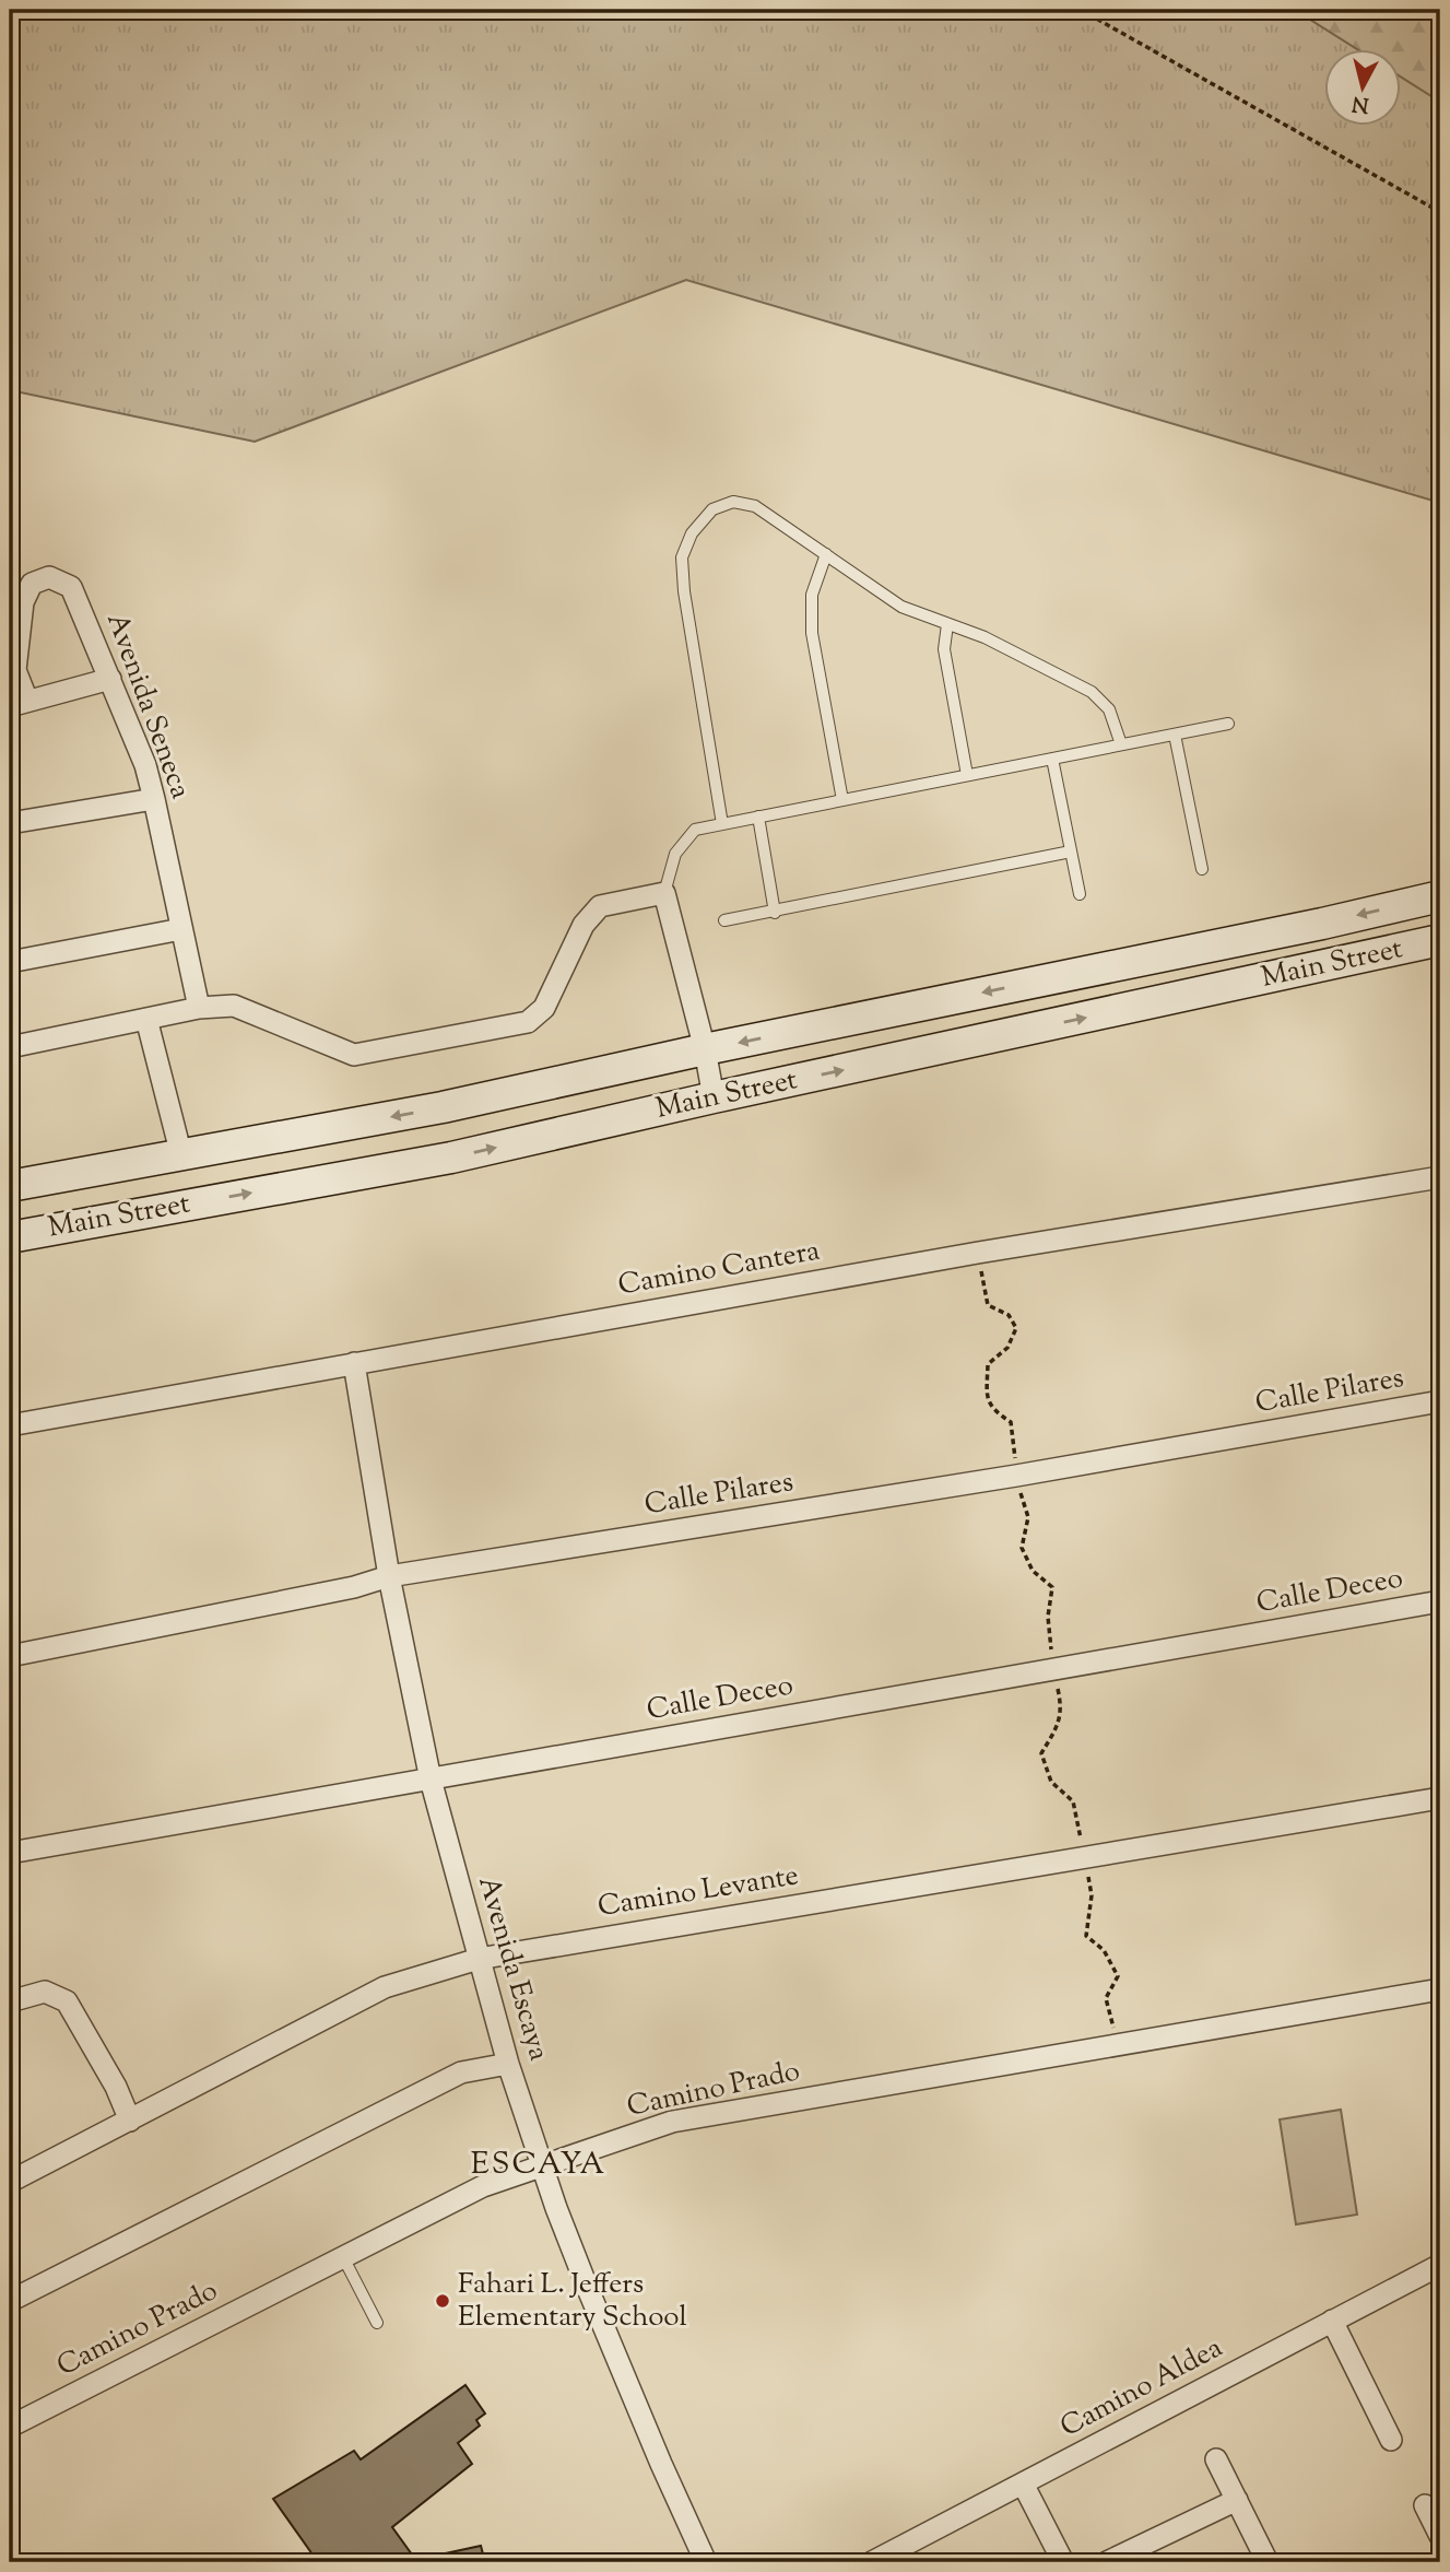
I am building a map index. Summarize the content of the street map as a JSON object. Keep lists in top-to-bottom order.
{
  "streets": {
    "main road": ["Main Street"],
    "street": [
      "Avenida Seneca",
      "Camino Cantera",
      "Calle Pilares",
      "Calle Deceo",
      "Camino Levante",
      "Avenida Escaya",
      "Camino Prado",
      "Camino Aldea"
    ]
  },
  "crossings": [
    ["Camino Cantera", "Avenida Escaya"],
    ["Calle Pilares", "Avenida Escaya"],
    ["Calle Deceo", "Avenida Escaya"],
    ["Camino Levante", "Avenida Escaya"],
    ["Avenida Escaya", "Camino Prado"]
  ],
  "districts": ["ESCAYA"],
  "places": ["Fahari L. Jeffers Elementary School"],
  "north": "bottom"
}
